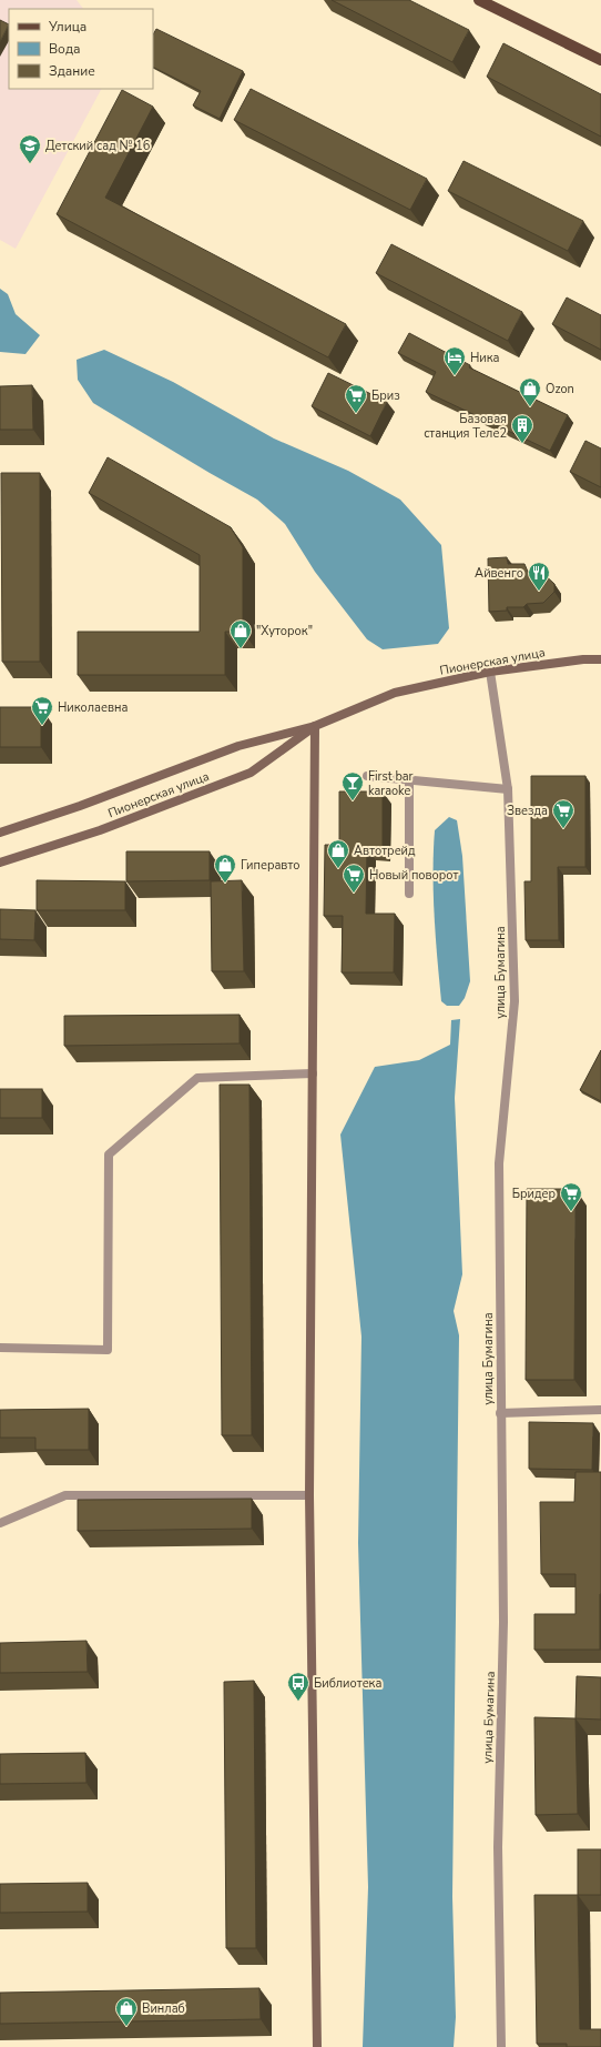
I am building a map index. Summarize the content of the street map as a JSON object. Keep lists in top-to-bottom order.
{
  "streets": {
    "main road": ["Пионерская улица"],
    "street": ["улица Бумагина"]
  },
  "crossings": [
    ["Пионерская улица", "улица Бумагина"]
  ],
  "places": {
    "school or university": ["Детский сад № 16"],
    "hotel": ["Ника"],
    "shop": [
      "Ozon",
      "\"Хуторок\"",
      "Автотрейд",
      "Гиперавто",
      "Винлаб"
    ],
    "supermarket": [
      "Бриз",
      "Николаевна",
      "Звезда",
      "Новый поворот",
      "Бридер"
    ],
    "building": ["Базовая станция Теле2"],
    "restaurant": ["Айвенго"],
    "bar": ["First bar karaoke"],
    "bus stop": ["Библиотека"]
  },
  "legend": ["Улица", "Вода", "Здание"]
}
